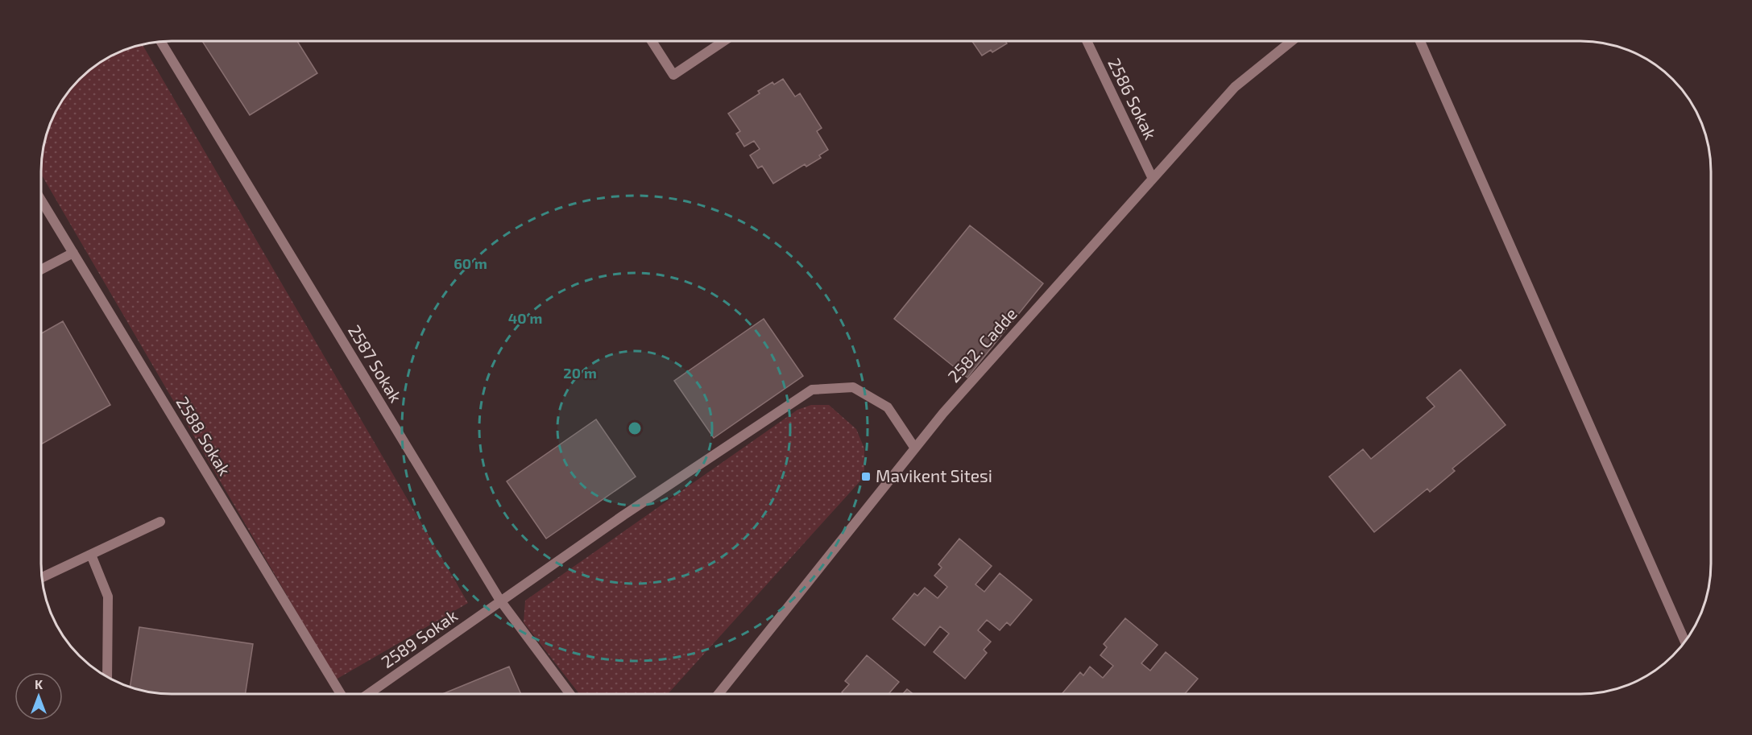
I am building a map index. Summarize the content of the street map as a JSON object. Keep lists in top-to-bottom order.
{
  "streets": {
    "street": [
      "2586 Sokak",
      "2582. Cadde",
      "2587 Sokak",
      "2588 Sokak",
      "2589 Sokak"
    ]
  },
  "crossings": [
    ["2586 Sokak", "2582. Cadde"],
    ["2582. Cadde", "2589 Sokak"],
    ["2587 Sokak", "2589 Sokak"]
  ],
  "places": {
    "transit": ["Mavikent Sitesi"]
  },
  "north": "top",
  "rings": ["60 m", "40 m", "20 m"]
}
